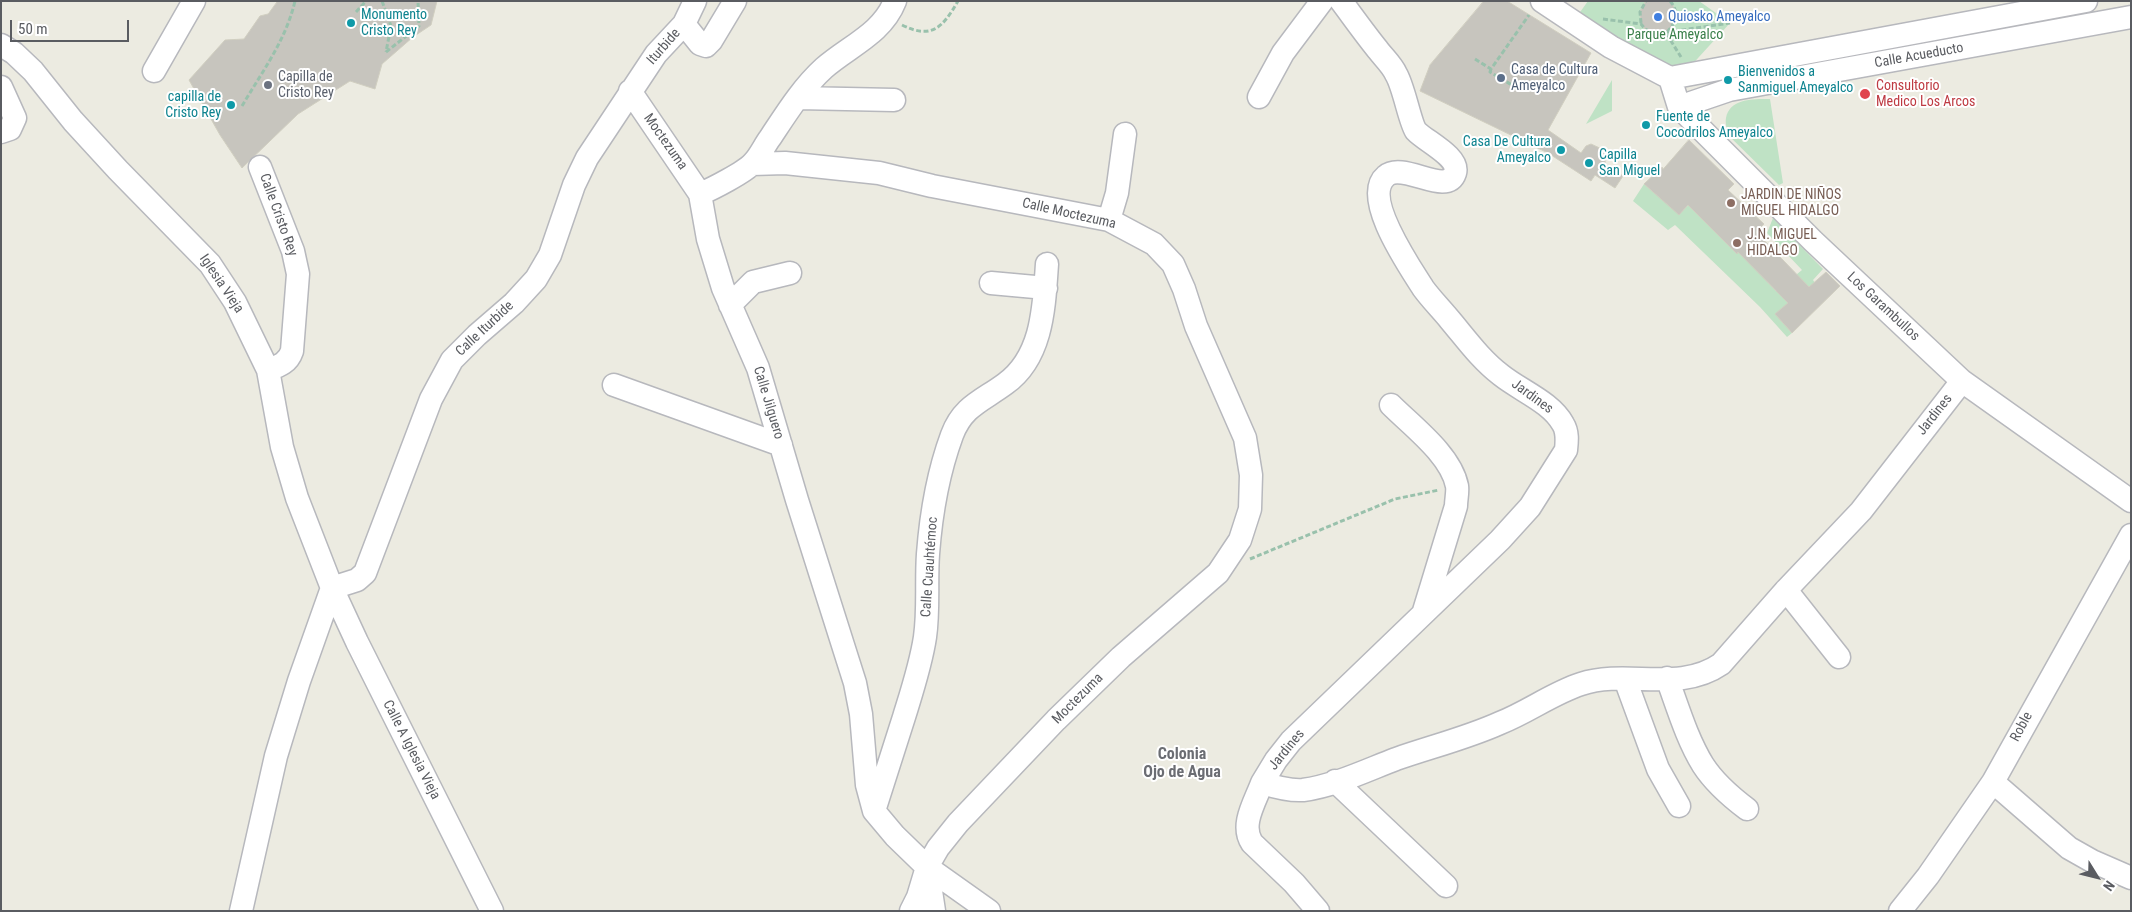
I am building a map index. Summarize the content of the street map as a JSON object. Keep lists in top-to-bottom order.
{
  "streets": {
    "street": [
      "Iturbide",
      "Calle Acueducto",
      "Moctezuma",
      "Calle Moctezuma",
      "Calle Cristo Rey",
      "Iglesia Vieja",
      "Los Garambullos",
      "Calle Iturbide",
      "Jardines",
      "Calle Jilguero",
      "Calle Cuauhtémoc",
      "Roble",
      "Calle A Iglesia Vieja"
    ]
  },
  "crossings": [
    ["Iturbide", "Moctezuma"],
    ["Iturbide", "Calle Iturbide"],
    ["Calle Acueducto", "Los Garambullos"],
    ["Moctezuma", "Calle Moctezuma"],
    ["Moctezuma", "Calle Iturbide"],
    ["Moctezuma", "Calle Jilguero"],
    ["Calle Cristo Rey", "Iglesia Vieja"],
    ["Iglesia Vieja", "Calle Iturbide"],
    ["Iglesia Vieja", "Calle A Iglesia Vieja"],
    ["Los Garambullos", "Jardines"],
    ["Calle Iturbide", "Calle A Iglesia Vieja"],
    ["Calle Jilguero", "Calle Cuauhtémoc"]
  ],
  "districts": ["Colonia Ojo de Agua"],
  "parks": ["Parque Ameyalco"],
  "places": [
    "Quiosko Ameyalco",
    "Monumento Cristo Rey",
    "Casa de Cultura Ameyalco",
    "Bienvenidos a Sanmiguel Ameyalco",
    "Capilla de Cristo Rey",
    "Consultorio Medico Los Arcos",
    "capilla de Cristo Rey",
    "Fuente de Cocodrilos Ameyalco",
    "Casa De Cultura Ameyalco",
    "Capilla San Miguel",
    "JARDIN DE NIÑOS MIGUEL HIDALGO",
    "J.N. MIGUEL HIDALGO"
  ],
  "scale_bar": "50 m",
  "north": "bottom right"
}
